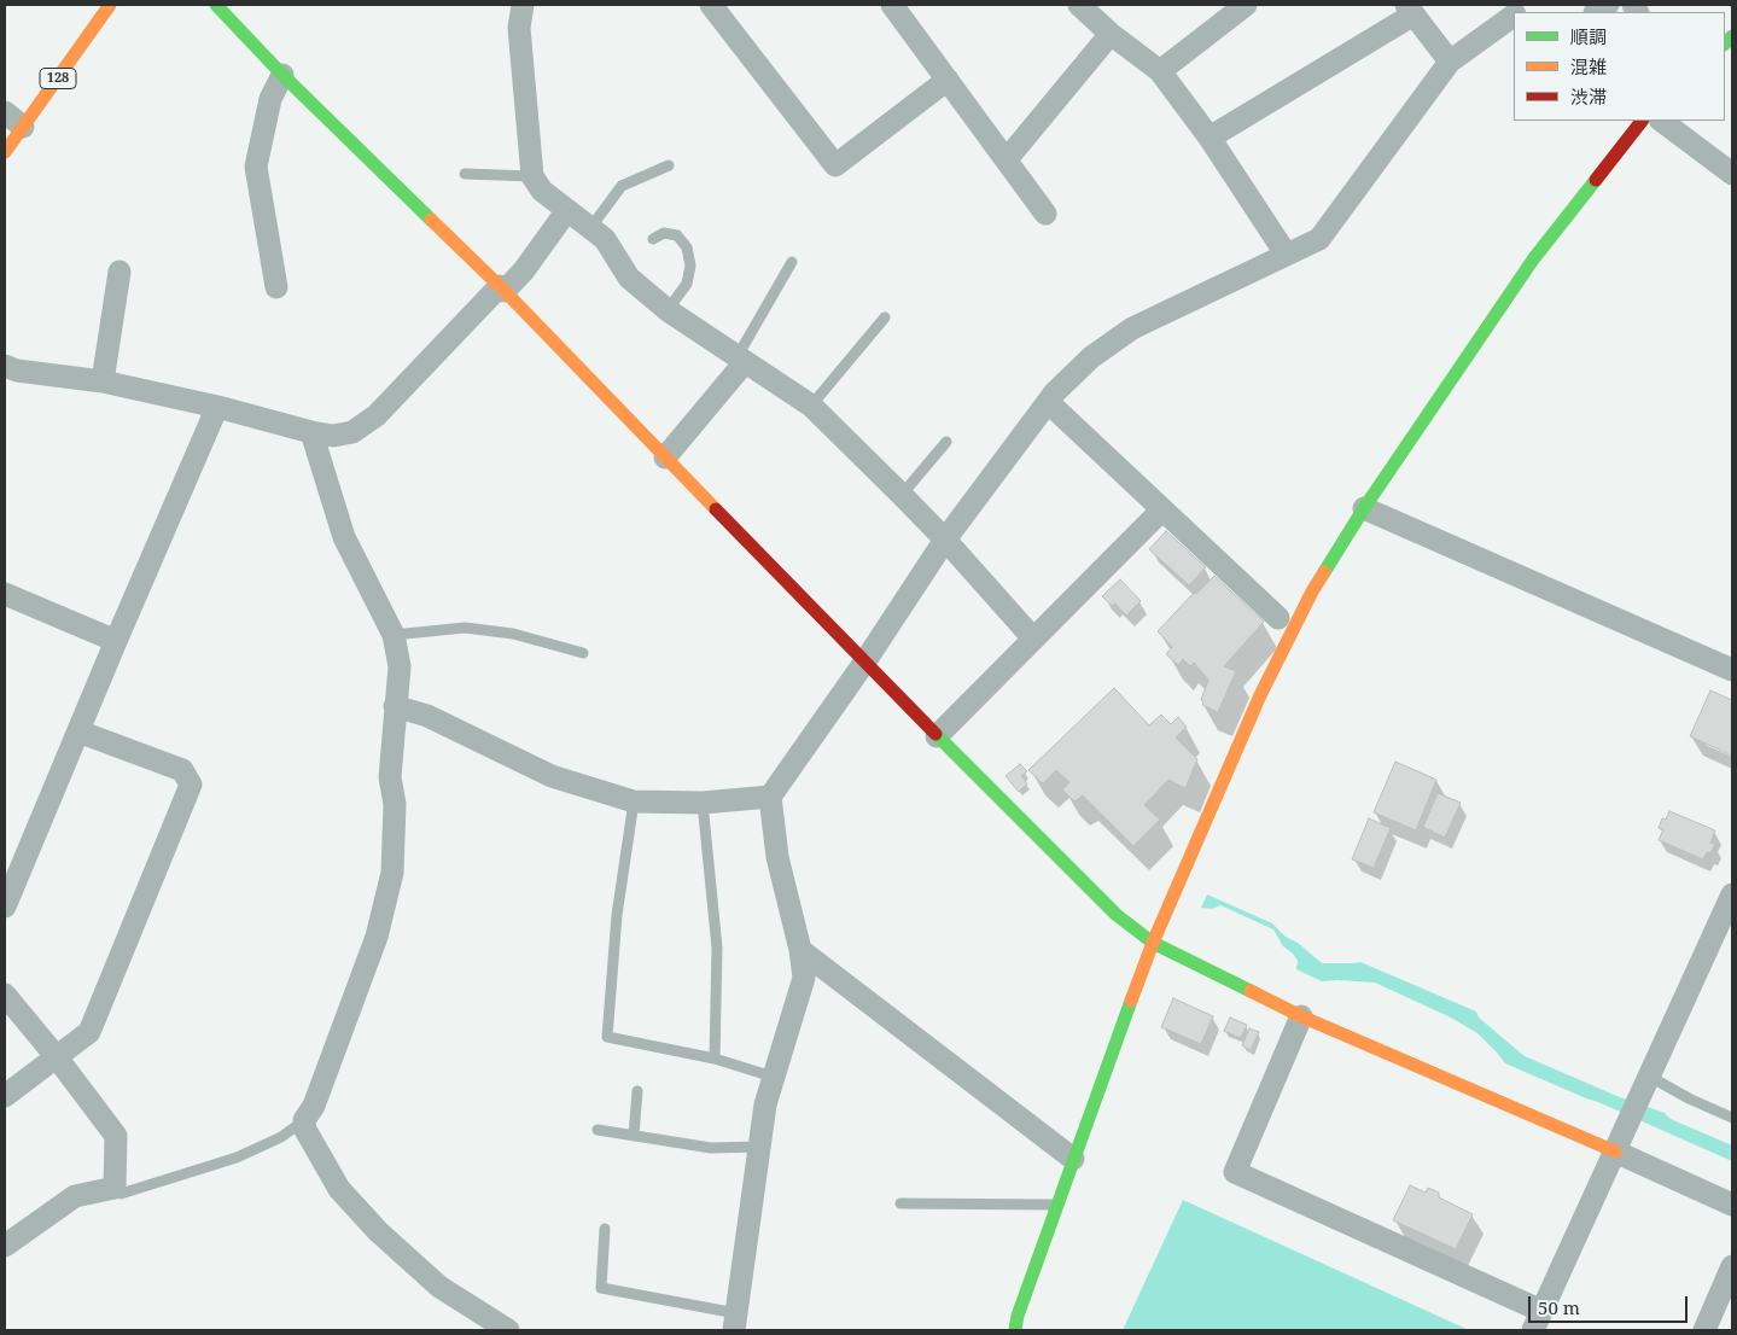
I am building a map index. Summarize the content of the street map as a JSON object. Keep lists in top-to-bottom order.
{
  "streets": {
    "main road": ["128"]
  },
  "legend": ["順調", "混雑", "渋滞"],
  "scale_bar": "50 m"
}
